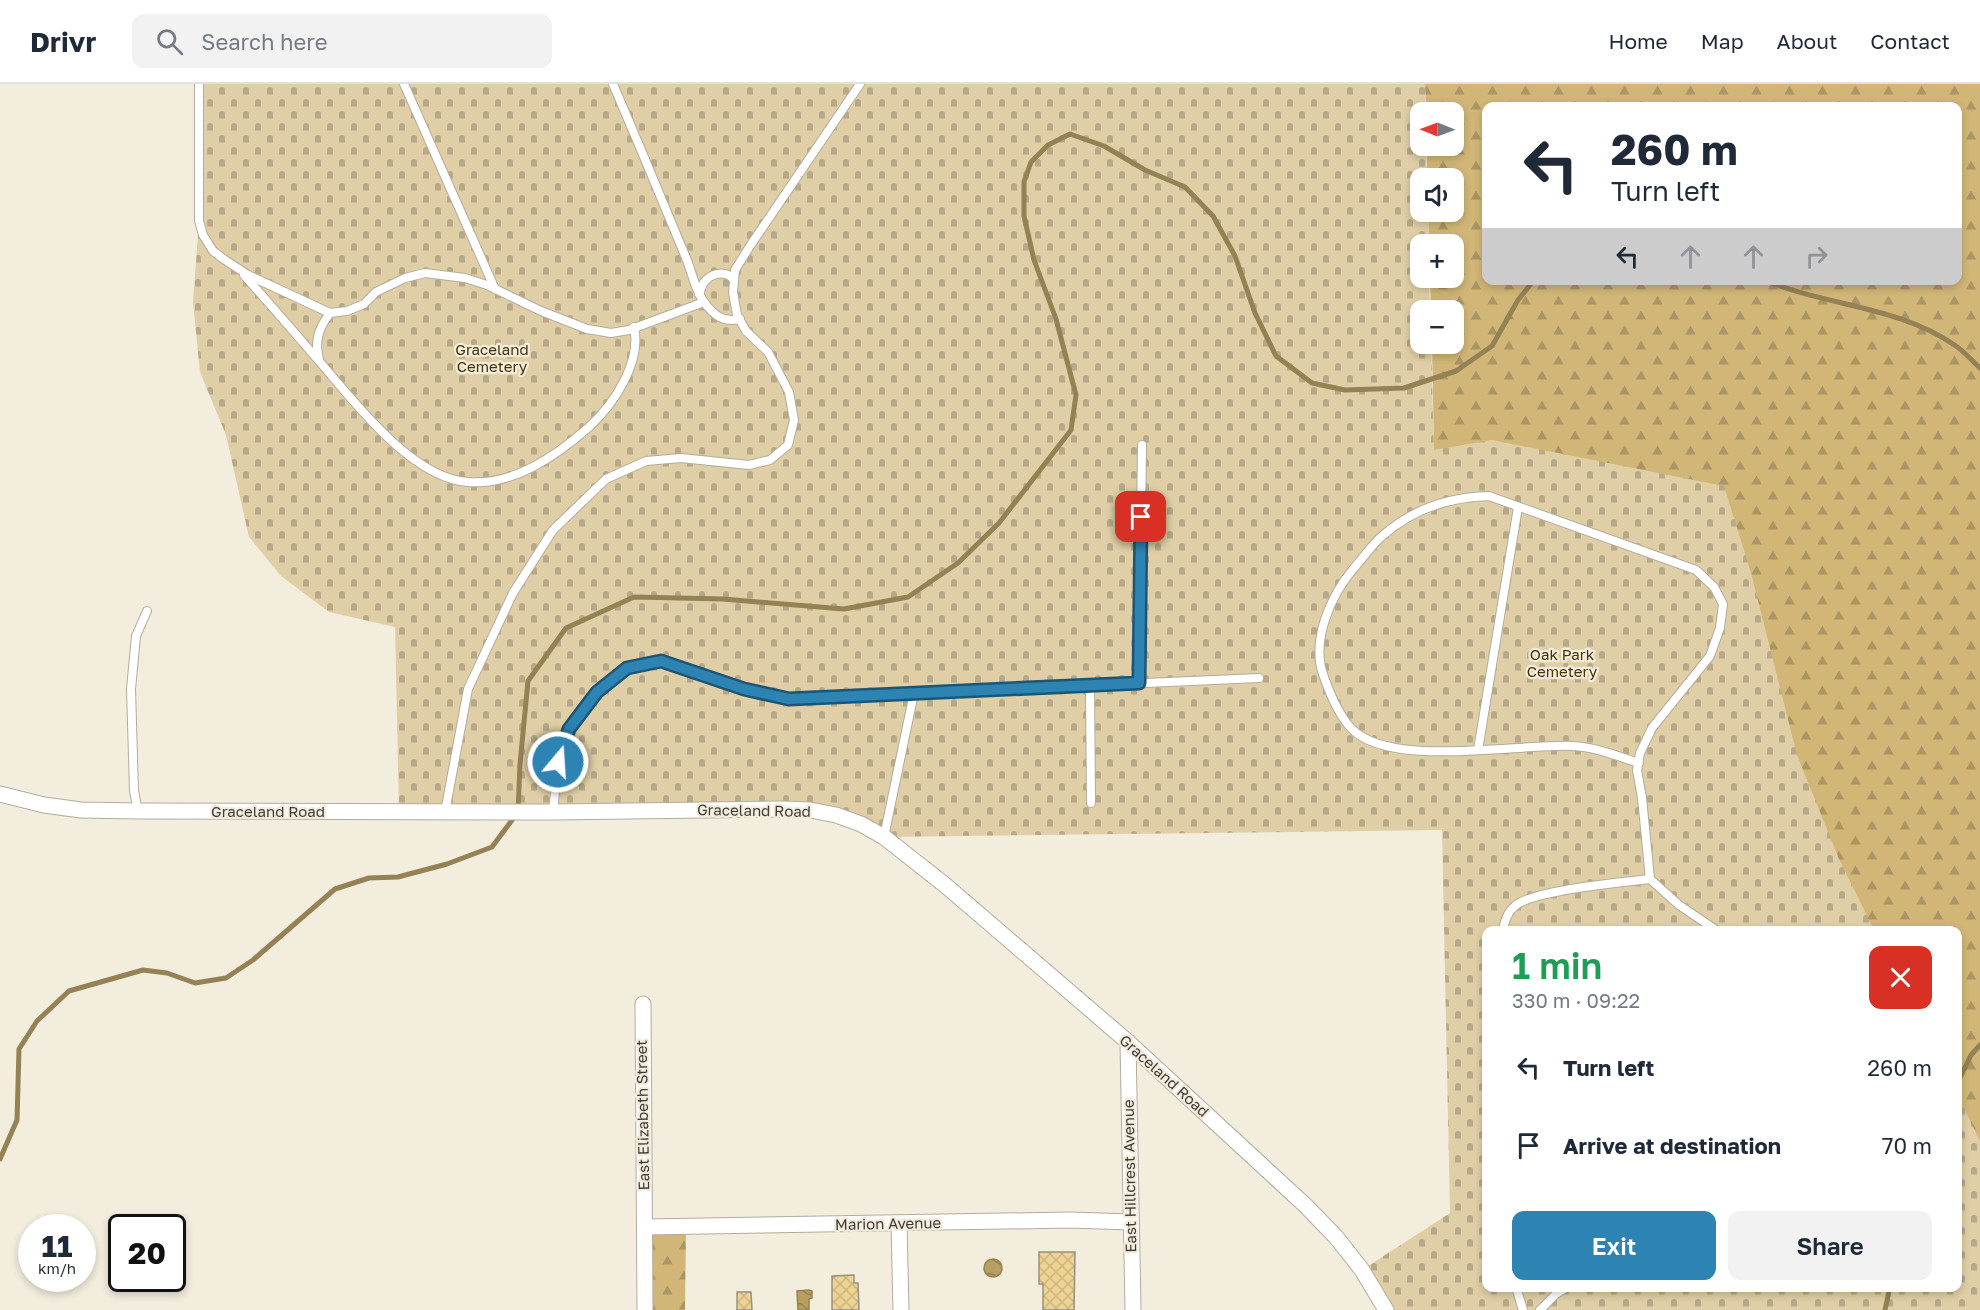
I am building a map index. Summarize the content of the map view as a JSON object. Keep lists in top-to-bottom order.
{
  "streets": {
    "street": [
      "Graceland Road",
      "East Elizabeth Street",
      "East Hillcrest Avenue",
      "Marion Avenue"
    ]
  },
  "crossings": [
    ["Graceland Road", "East Hillcrest Avenue"],
    ["East Elizabeth Street", "Marion Avenue"],
    ["East Hillcrest Avenue", "Marion Avenue"]
  ],
  "parks": ["Graceland Cemetery", "Oak Park Cemetery"],
  "north": "left",
  "page": {
    "header": "Drivr",
    "search": "Search here",
    "nav": [
      "Home",
      "Map",
      "About",
      "Contact"
    ],
    "map_buttons": ["+", "−"],
    "turn": ["260 m", "Turn left"],
    "heading": ["1 min", "330 m · 09:22"],
    "list": [
      {
        "name": "Turn left",
        "value": "260 m"
      },
      {
        "name": "Arrive at destination",
        "value": "70 m"
      }
    ],
    "buttons": ["Exit", "Share"],
    "speed": "11 km/h",
    "limit": "20"
  }
}
